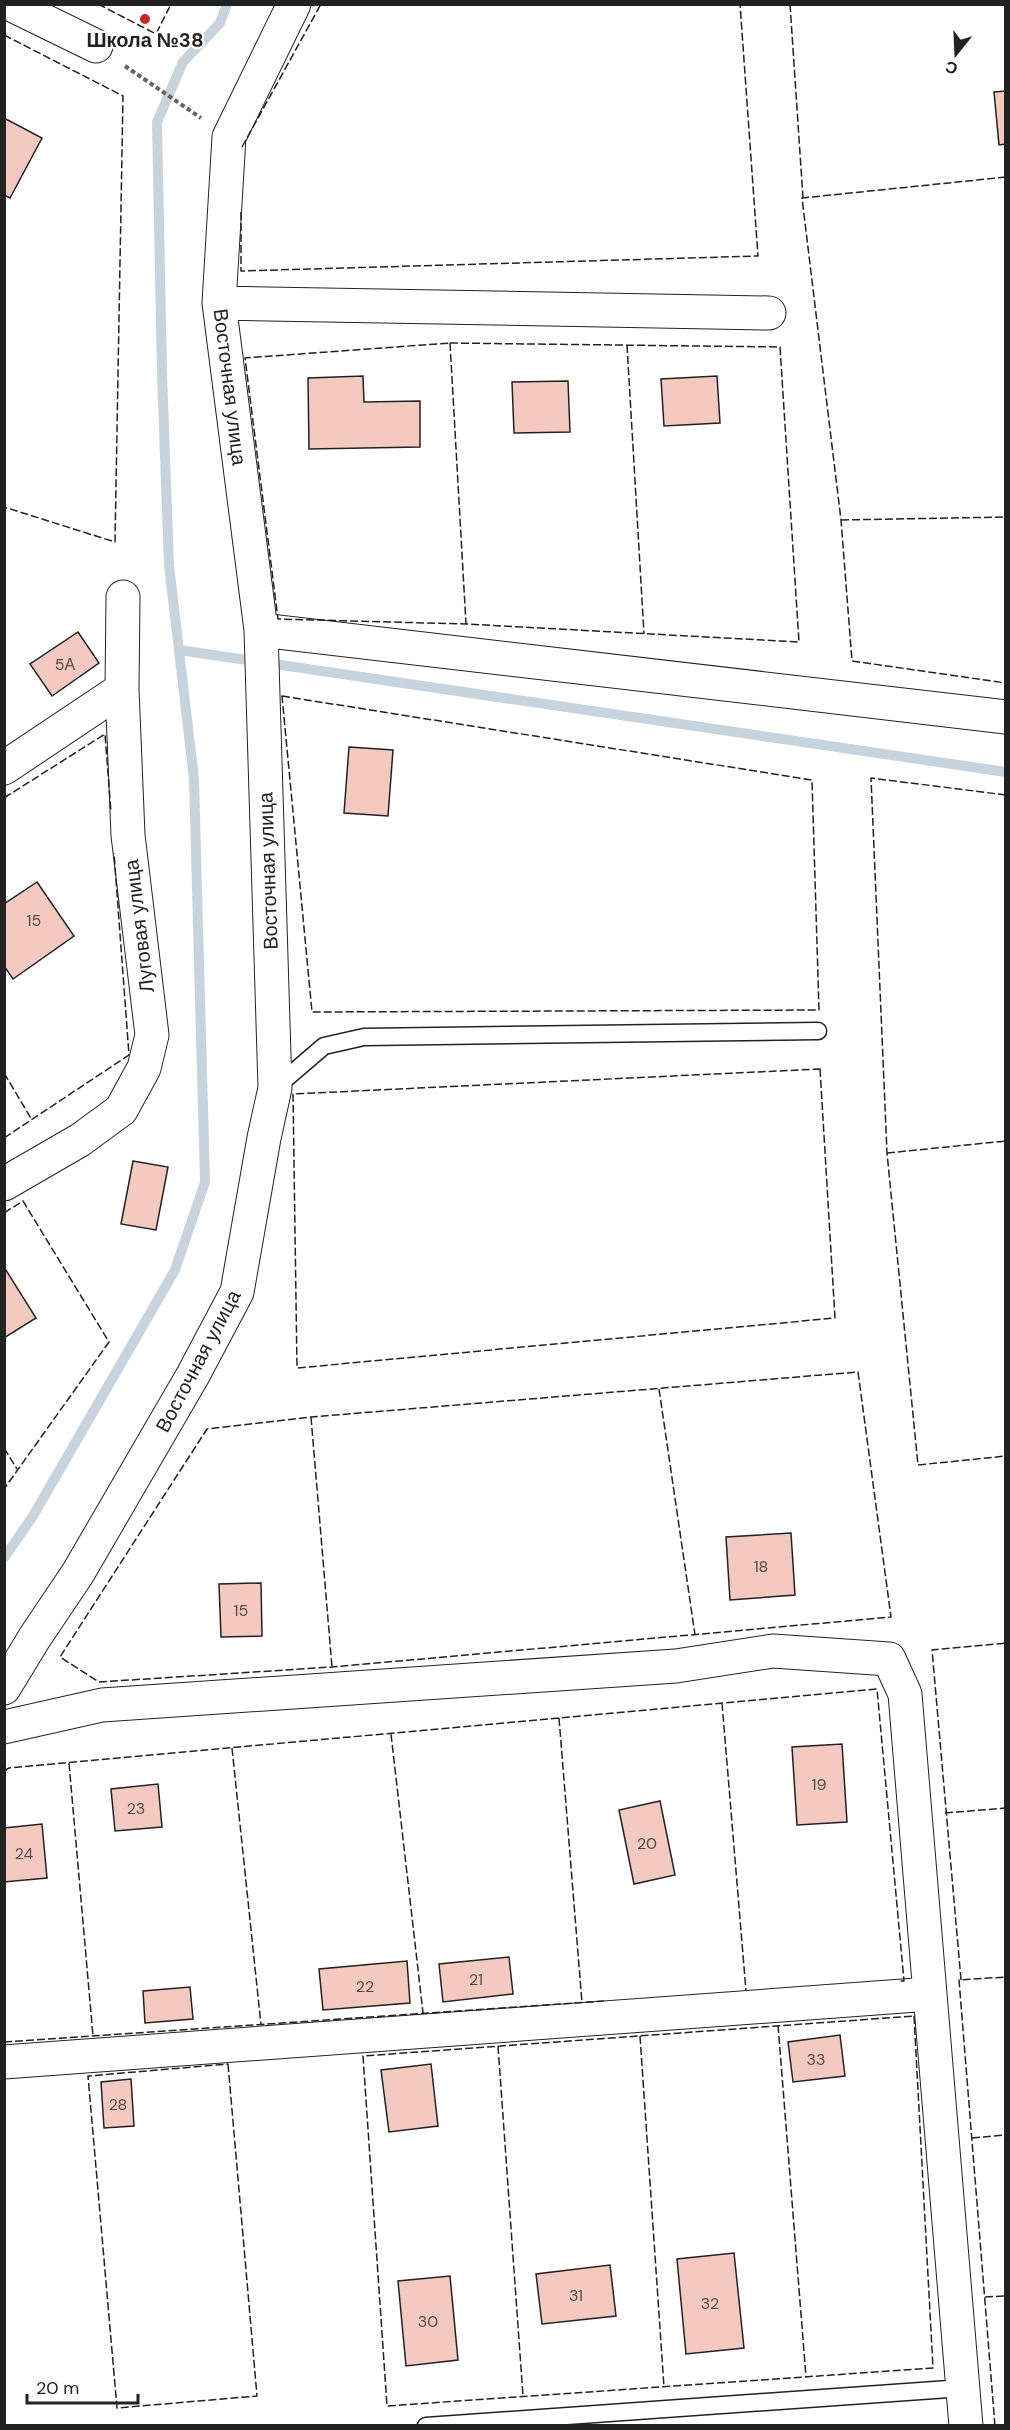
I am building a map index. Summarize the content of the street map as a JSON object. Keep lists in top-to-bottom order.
{
  "streets": {
    "street": ["Восточная улица", "Луговая улица"]
  },
  "places": ["Школа №38"],
  "house_numbers": [
    "5А",
    "15",
    "18",
    "15",
    "19",
    "23",
    "20",
    "24",
    "21",
    "22",
    "33",
    "28",
    "31",
    "32",
    "30"
  ],
  "scale_bar": "20 m",
  "north": "bottom"
}
